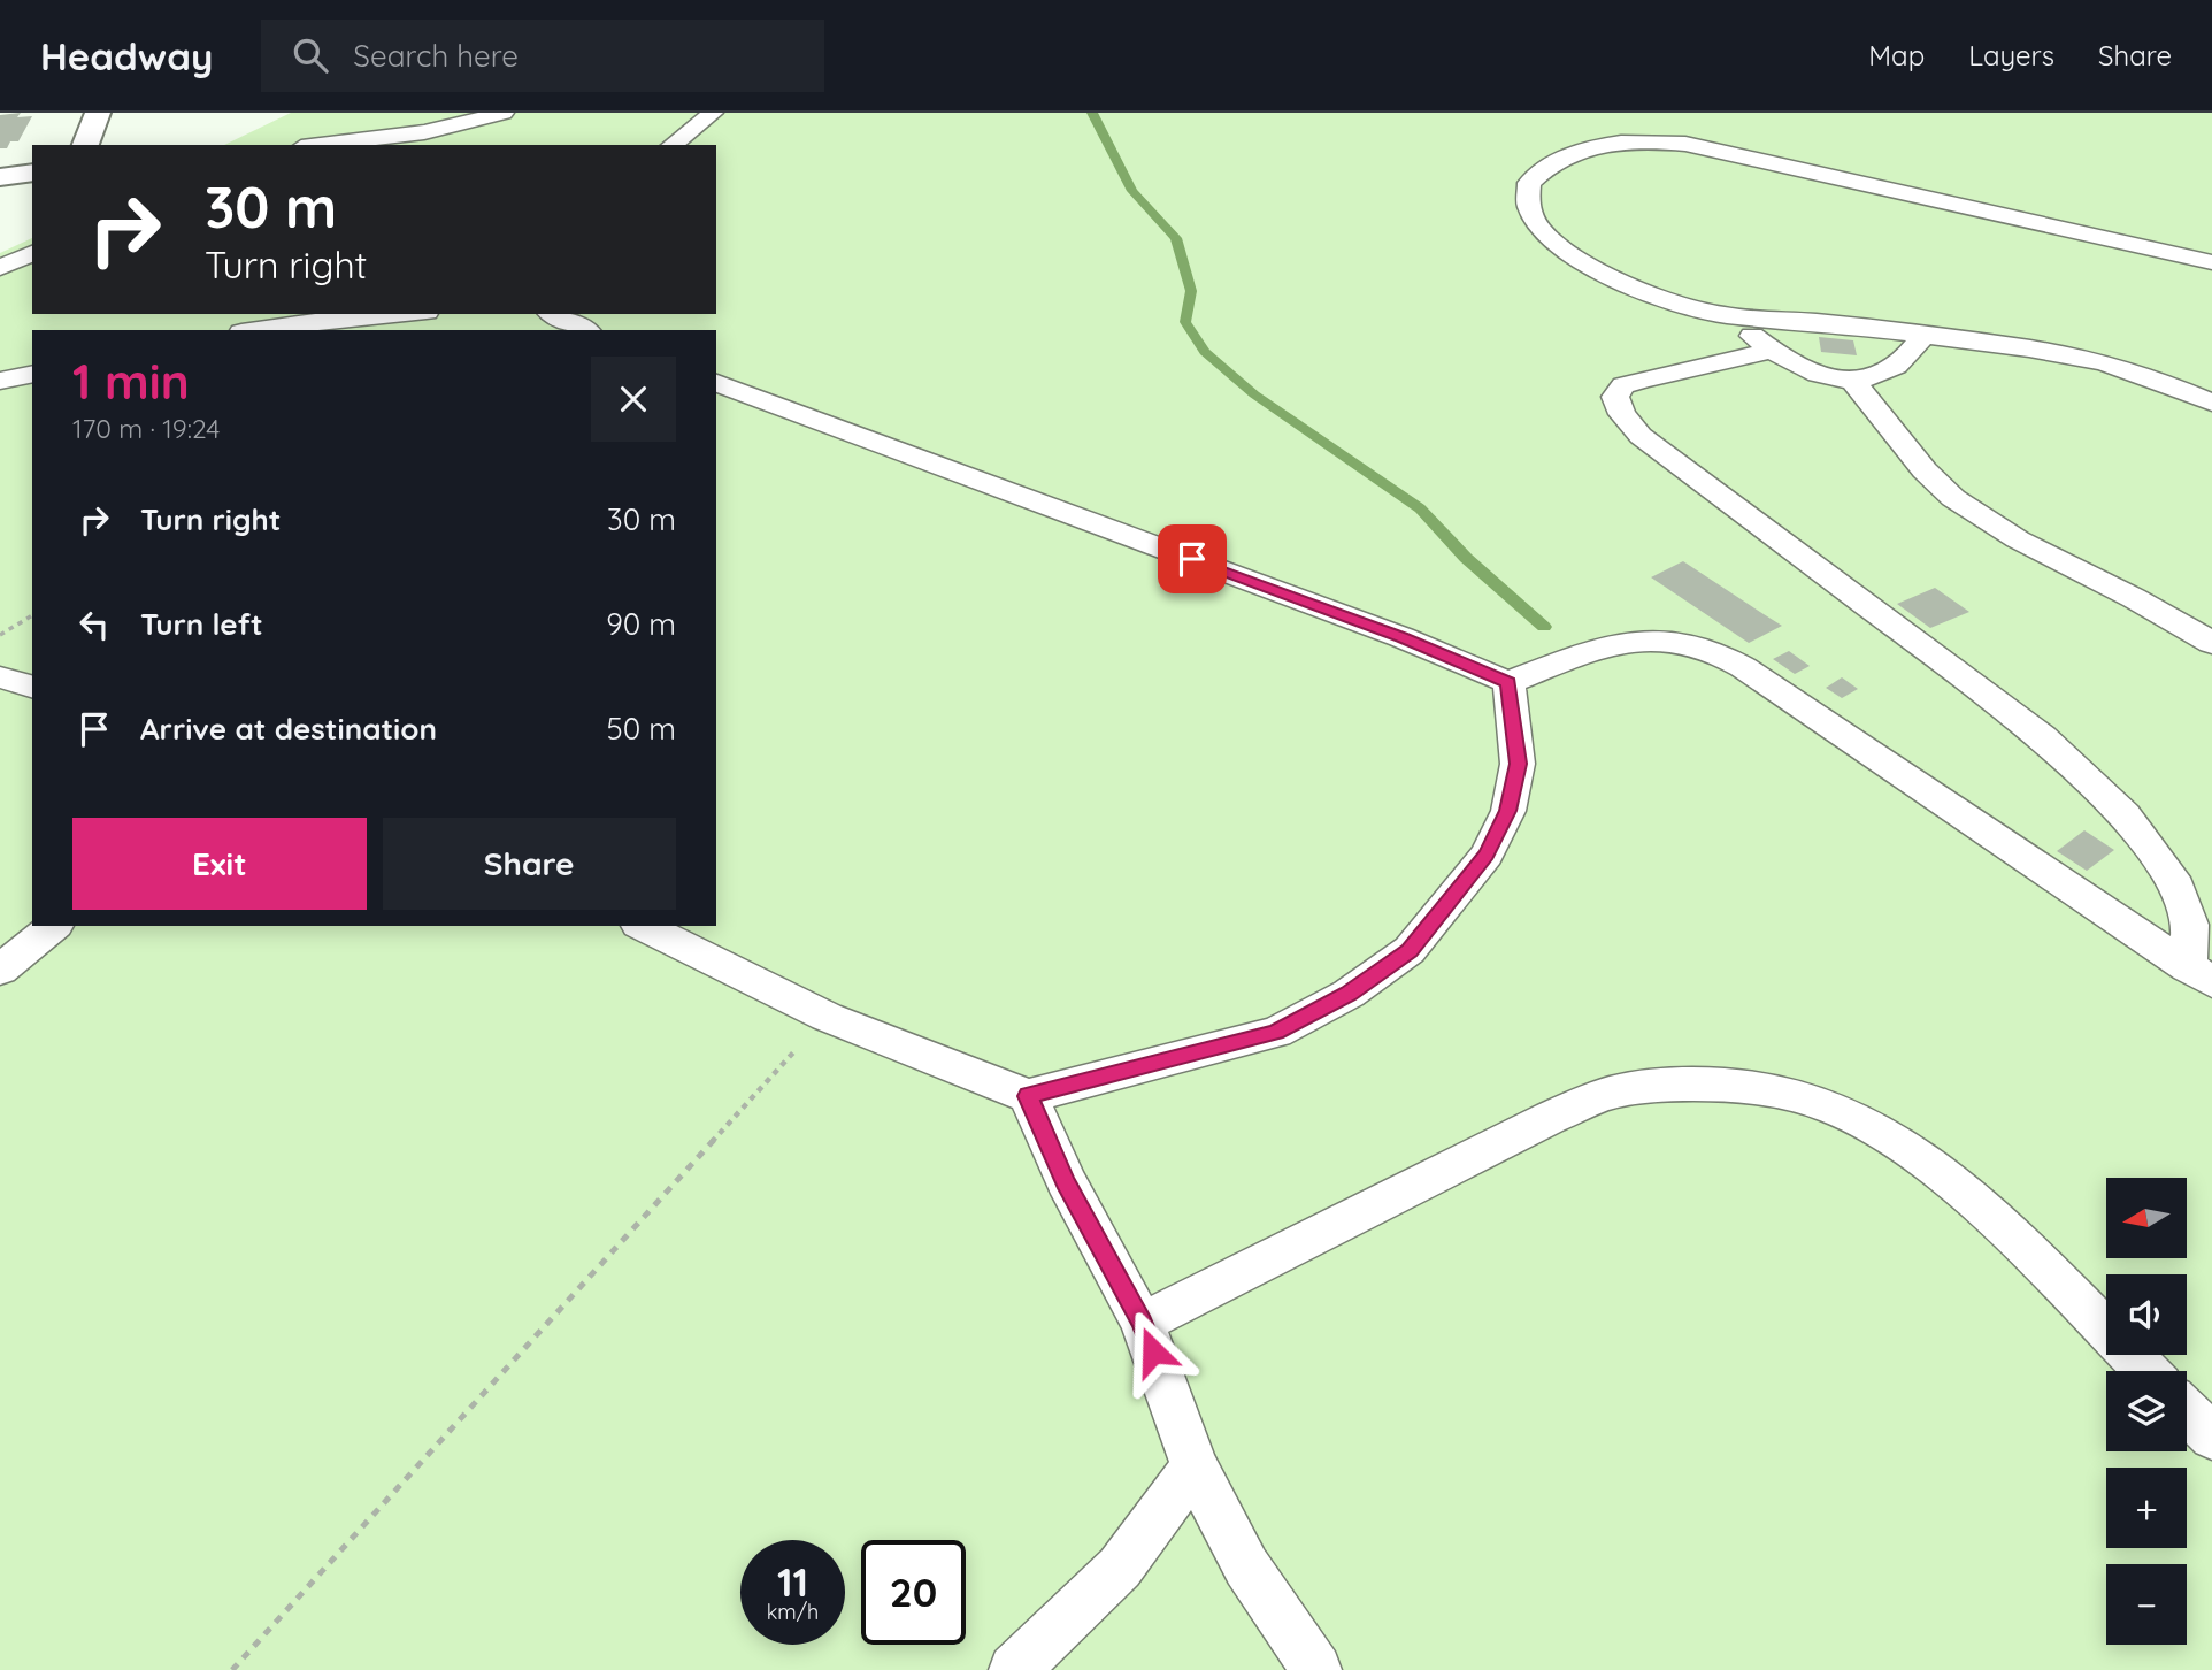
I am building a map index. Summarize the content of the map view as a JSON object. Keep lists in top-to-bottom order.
{
  "north": "left",
  "page": {
    "header": "Headway",
    "search": "Search here",
    "nav": ["Map", "Layers", "Share"],
    "turn": ["30 m", "Turn right"],
    "heading": ["1 min", "170 m · 19:24"],
    "list": [
      {
        "name": "Turn right",
        "value": "30 m"
      },
      {
        "name": "Turn left",
        "value": "90 m"
      },
      {
        "name": "Arrive at destination",
        "value": "50 m"
      }
    ],
    "buttons": ["Exit", "Share"],
    "map_buttons": ["+", "−"],
    "speed": "11 km/h",
    "limit": "20"
  }
}
